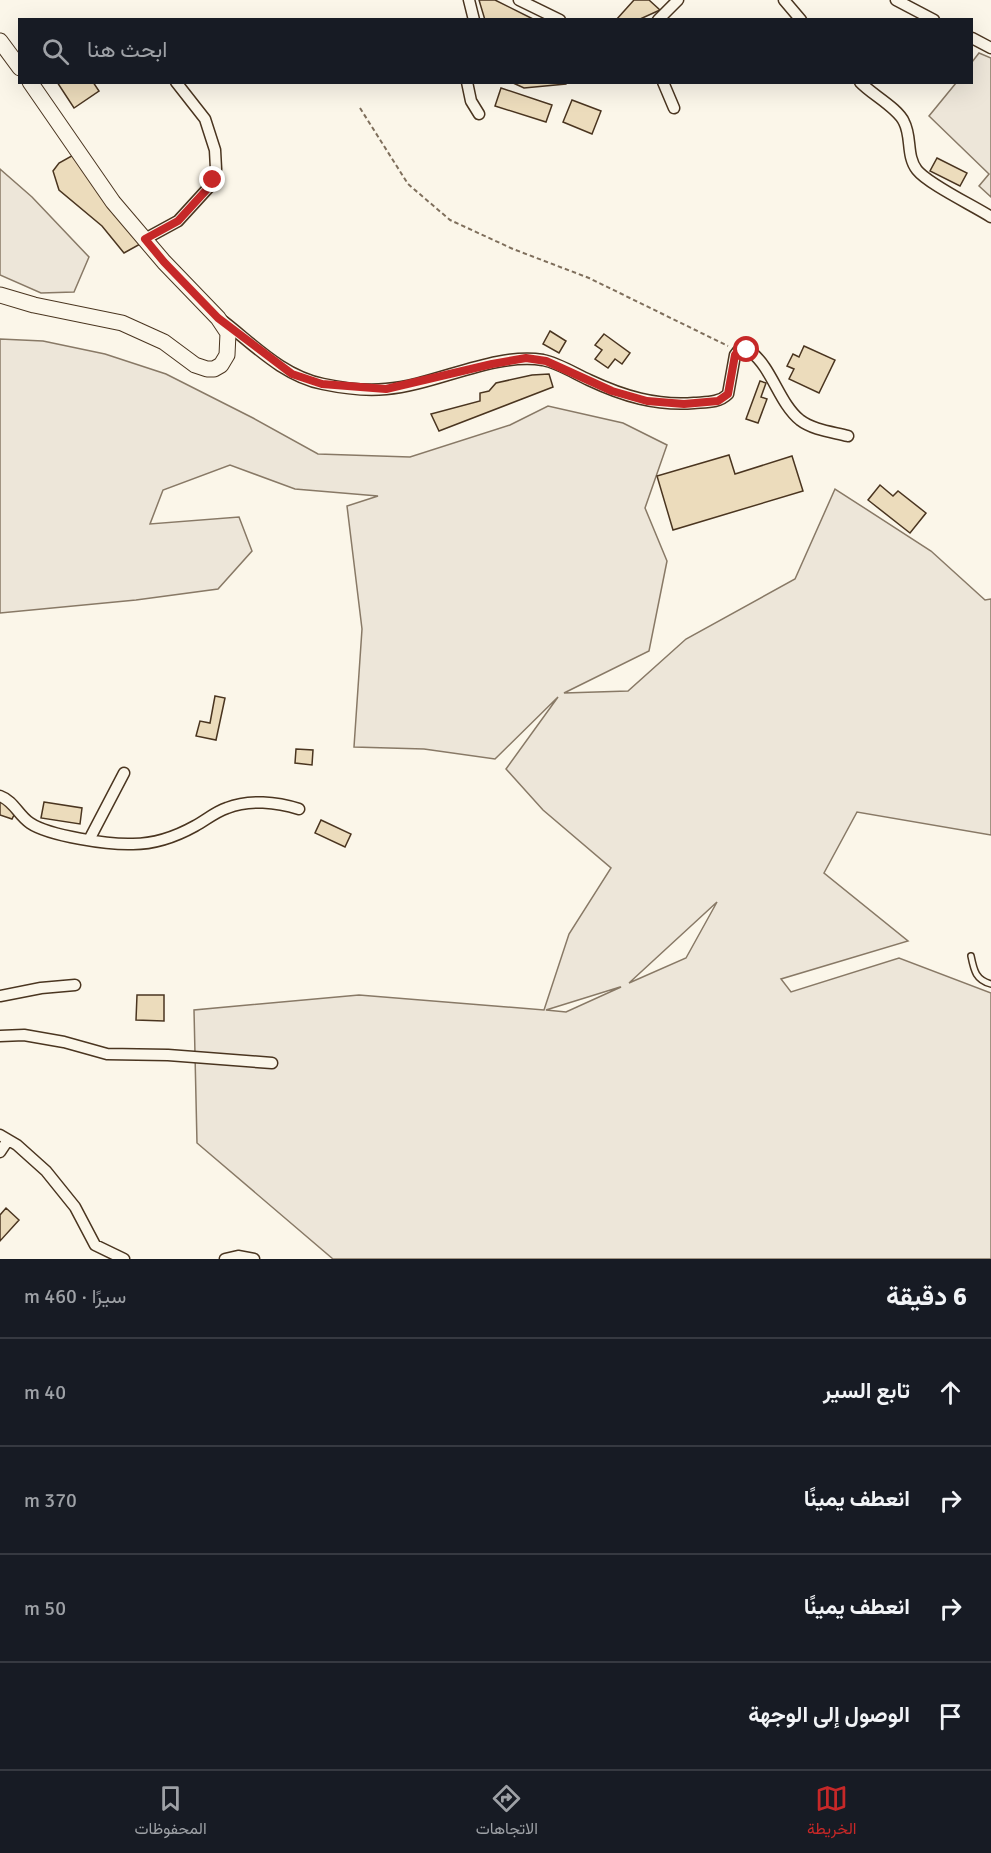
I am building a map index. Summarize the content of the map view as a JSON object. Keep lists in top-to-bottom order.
{
  "page": {
    "search": "ابحث هنا",
    "heading": ["6 دقيقة", "سيرًا · 460 m"],
    "list": [
      ["تابع السير", "40 m"],
      ["انعطف يمينًا", "370 m"],
      ["انعطف يمينًا", "50 m"],
      "الوصول إلى الوجهة"
    ],
    "nav": ["الخريطة", "الاتجاهات", "المحفوظات"]
  }
}
